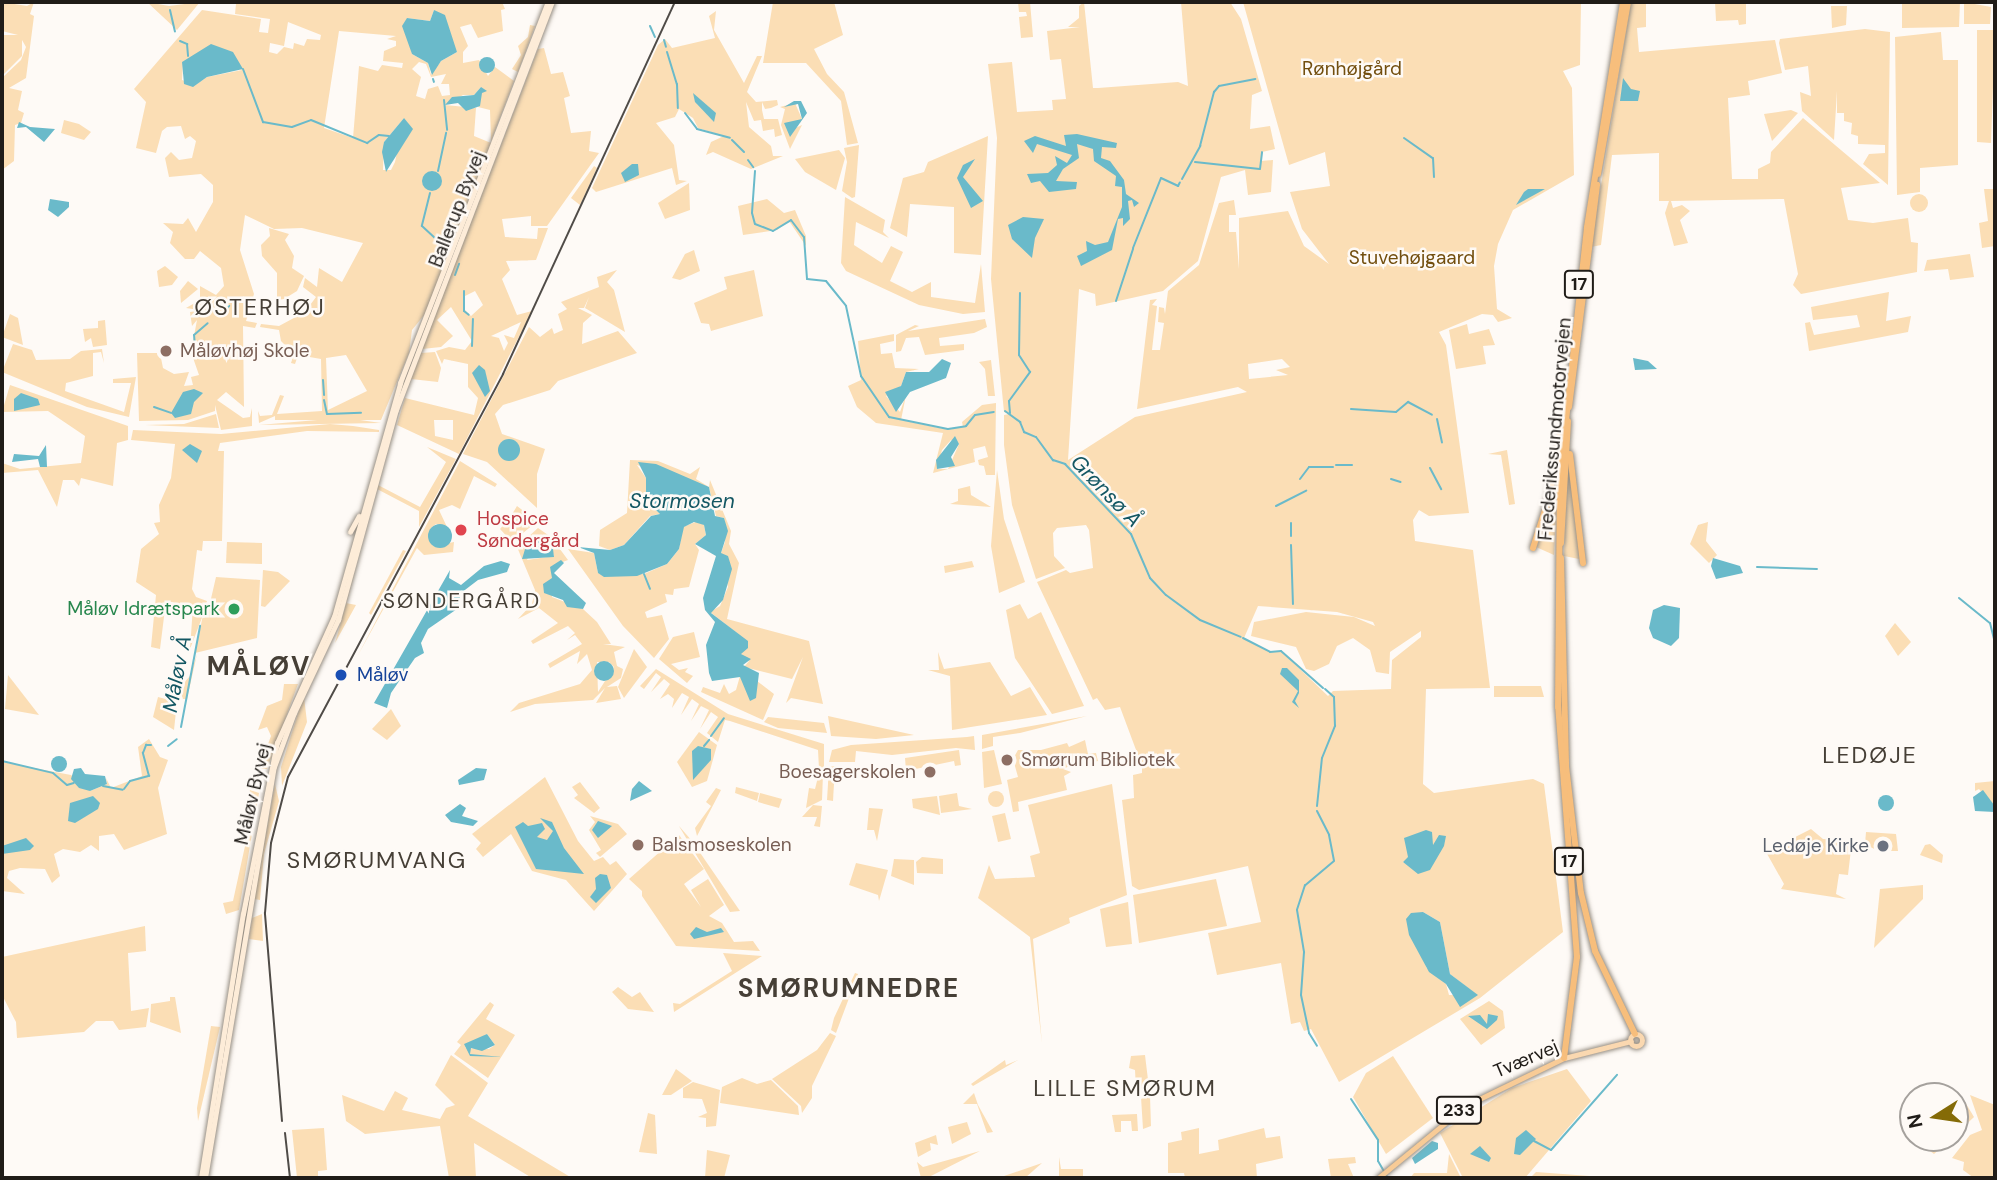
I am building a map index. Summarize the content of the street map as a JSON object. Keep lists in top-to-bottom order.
{
  "streets": {
    "highway": [
      "17",
      "Frederikssundmotorvejen",
      "Tværvej",
      "233"
    ],
    "main road": ["Ballerup Byvej", "Måløv Byvej"]
  },
  "crossings": [
    ["Ballerup Byvej", "Måløv Byvej"],
    ["Frederikssundmotorvejen", "Tværvej"]
  ],
  "districts": [
    "ØSTERHØJ",
    "SØNDERGÅRD",
    "MÅLØV",
    "LEDØJE",
    "SMØRUMVANG",
    "SMØRUMNEDRE",
    "LILLE SMØRUM"
  ],
  "water": ["Grønsø Å", "Stormosen", "Måløv Å"],
  "parks": ["Rønhøjgård", "Stuvehøjgaard"],
  "places": [
    "Måløvhøj Skole",
    "Hospice Søndergård",
    "Måløv Idrætspark",
    "Måløv",
    "Smørum Bibliotek",
    "Boesagerskolen",
    "Balsmoseskolen",
    "Ledøje Kirke"
  ],
  "north": "left"
}
